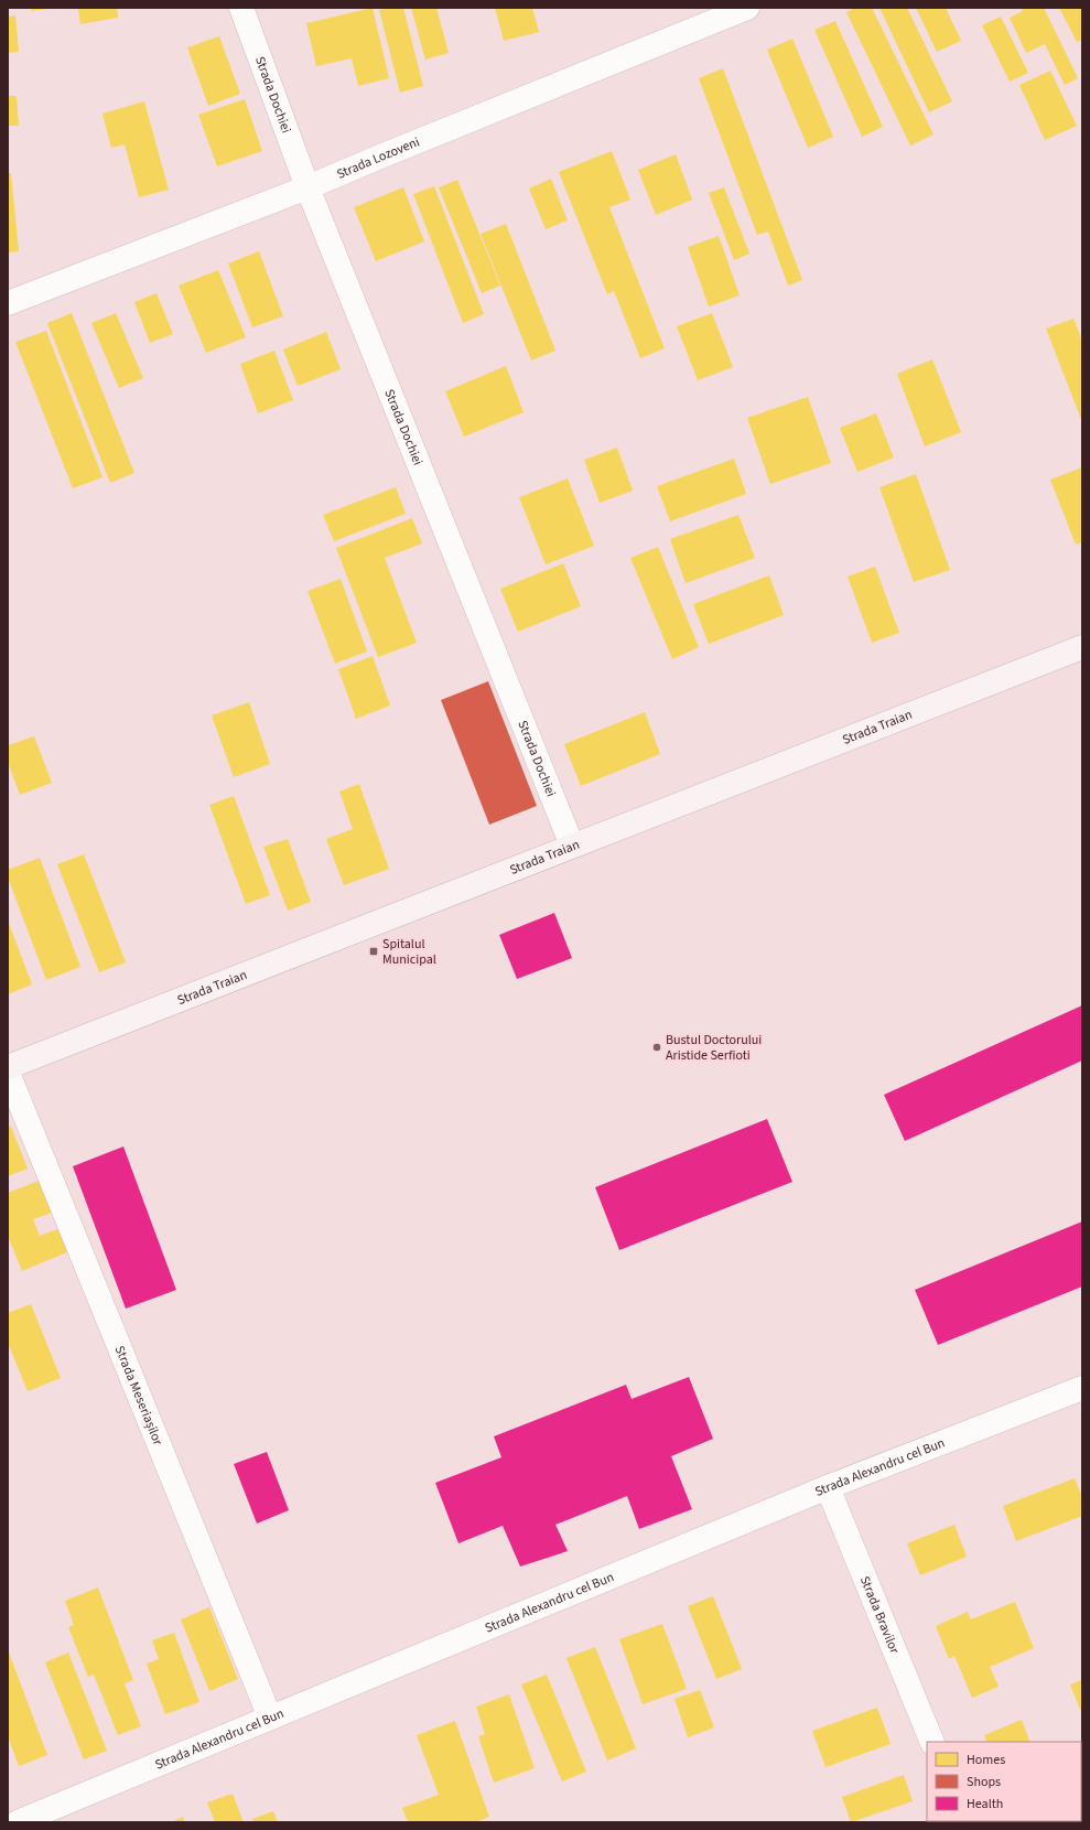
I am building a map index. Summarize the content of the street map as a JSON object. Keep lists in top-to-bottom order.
{
  "streets": {
    "main road": ["Strada Traian"],
    "street": [
      "Strada Dochiei",
      "Strada Lozoveni",
      "Strada Meseriașilor",
      "Strada Alexandru cel Bun",
      "Strada Bravilor"
    ]
  },
  "crossings": [
    ["Strada Dochiei", "Strada Lozoveni"],
    ["Strada Dochiei", "Strada Traian"],
    ["Strada Meseriașilor", "Strada Alexandru cel Bun"],
    ["Strada Alexandru cel Bun", "Strada Bravilor"]
  ],
  "places": {
    "transit": ["Spitalul Municipal"],
    "other": ["Bustul Doctorului Aristide Serfioti"]
  },
  "legend": ["Homes", "Shops", "Health"]
}
